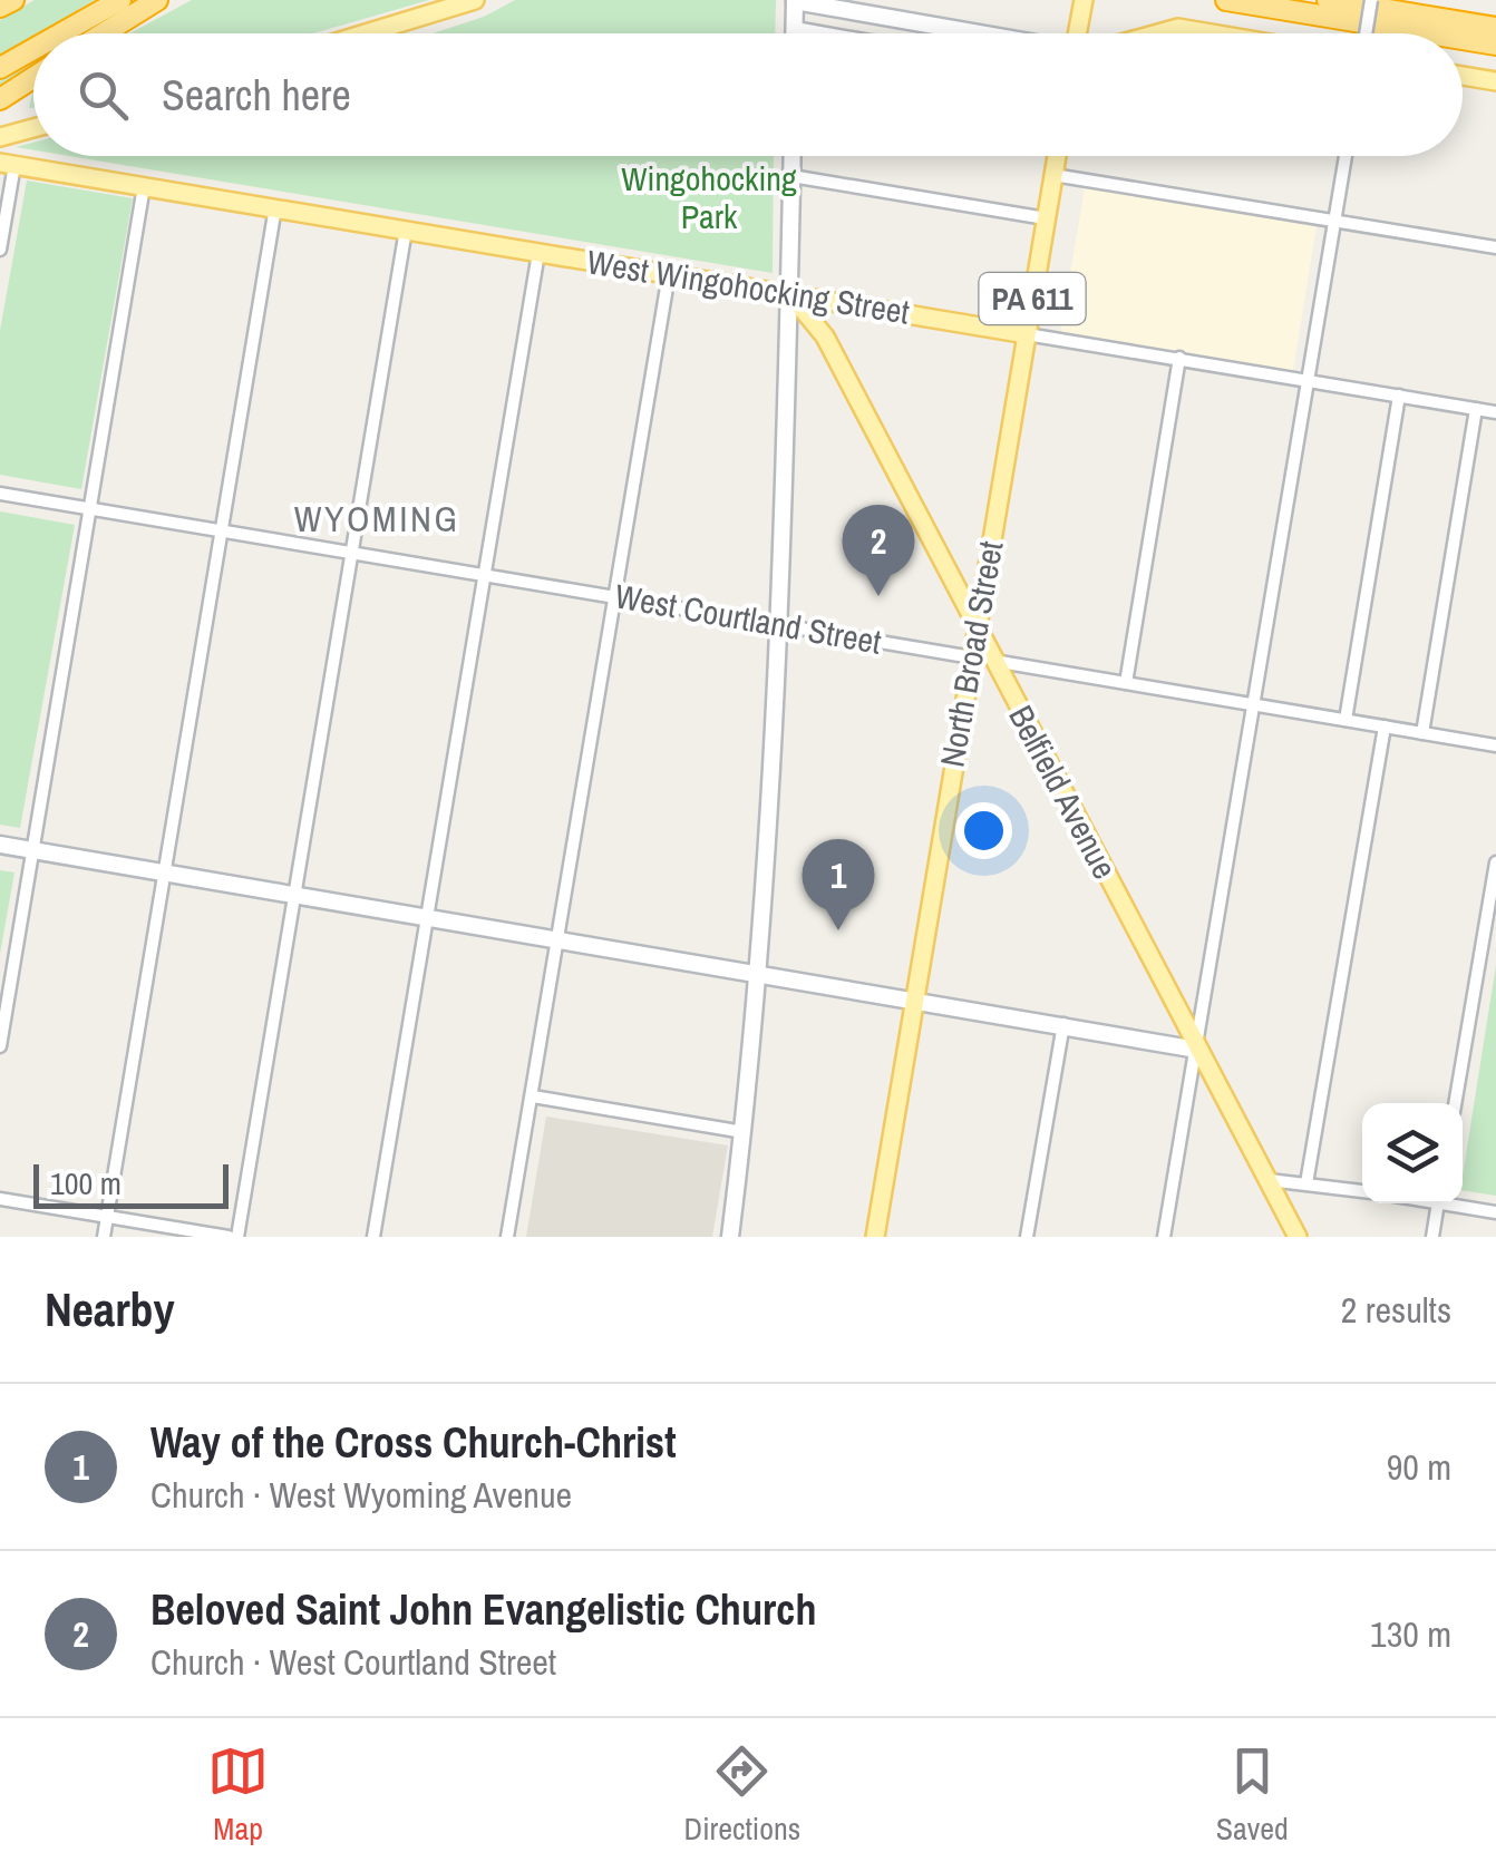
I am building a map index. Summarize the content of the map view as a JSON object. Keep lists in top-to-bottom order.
{
  "streets": {
    "main road": [
      "West Wingohocking Street",
      "PA 611",
      "North Broad Street",
      "Belfield Avenue"
    ],
    "street": ["West Courtland Street"]
  },
  "crossings": [
    ["West Wingohocking Street", "North Broad Street"],
    ["West Wingohocking Street", "Belfield Avenue"],
    ["West Courtland Street", "North Broad Street"],
    ["West Courtland Street", "Belfield Avenue"],
    ["North Broad Street", "Belfield Avenue"]
  ],
  "districts": ["WYOMING"],
  "parks": ["Wingohocking Park"],
  "scale_bar": "100 m",
  "page": {
    "search": "Search here",
    "pins": ["2", "1"],
    "scale": "100 m",
    "heading": ["Nearby", "2 results"],
    "list": [
      {
        "mark": "1",
        "name": "Way of the Cross Church-Christ",
        "note": "Church · West Wyoming Avenue",
        "value": "90 m"
      },
      {
        "mark": "2",
        "name": "Beloved Saint John Evangelistic Church",
        "note": "Church · West Courtland Street",
        "value": "130 m"
      }
    ],
    "nav": ["Map", "Directions", "Saved"]
  }
}
